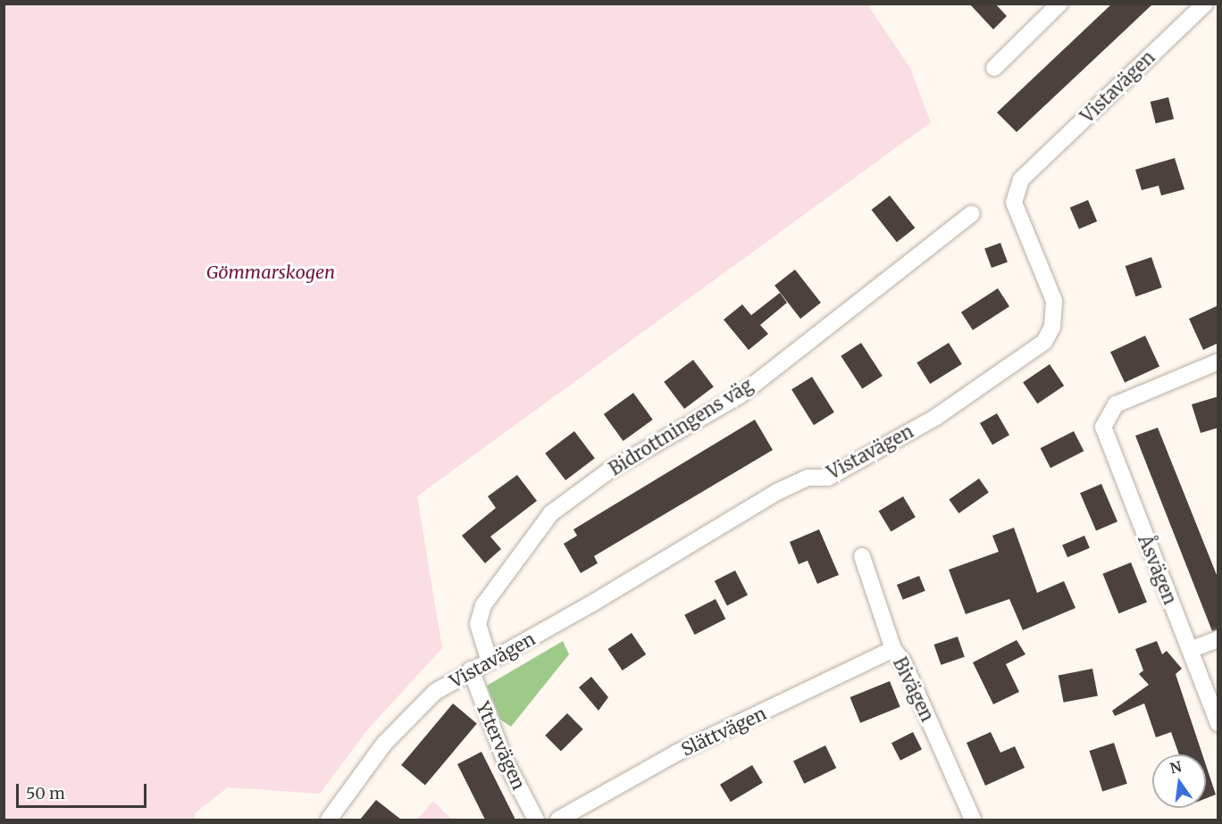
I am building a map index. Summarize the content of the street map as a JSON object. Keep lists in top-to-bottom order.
{
  "streets": {
    "street": [
      "Vistavägen",
      "Bidrottningens väg",
      "Åsvägen",
      "Bivägen",
      "Slättvägen",
      "Yttervägen"
    ]
  },
  "crossings": [
    ["Vistavägen", "Bidrottningens väg"],
    ["Vistavägen", "Yttervägen"],
    ["Bivägen", "Slättvägen"]
  ],
  "parks": ["Gömmarskogen"],
  "scale_bar": "50 m",
  "north": "top"
}
